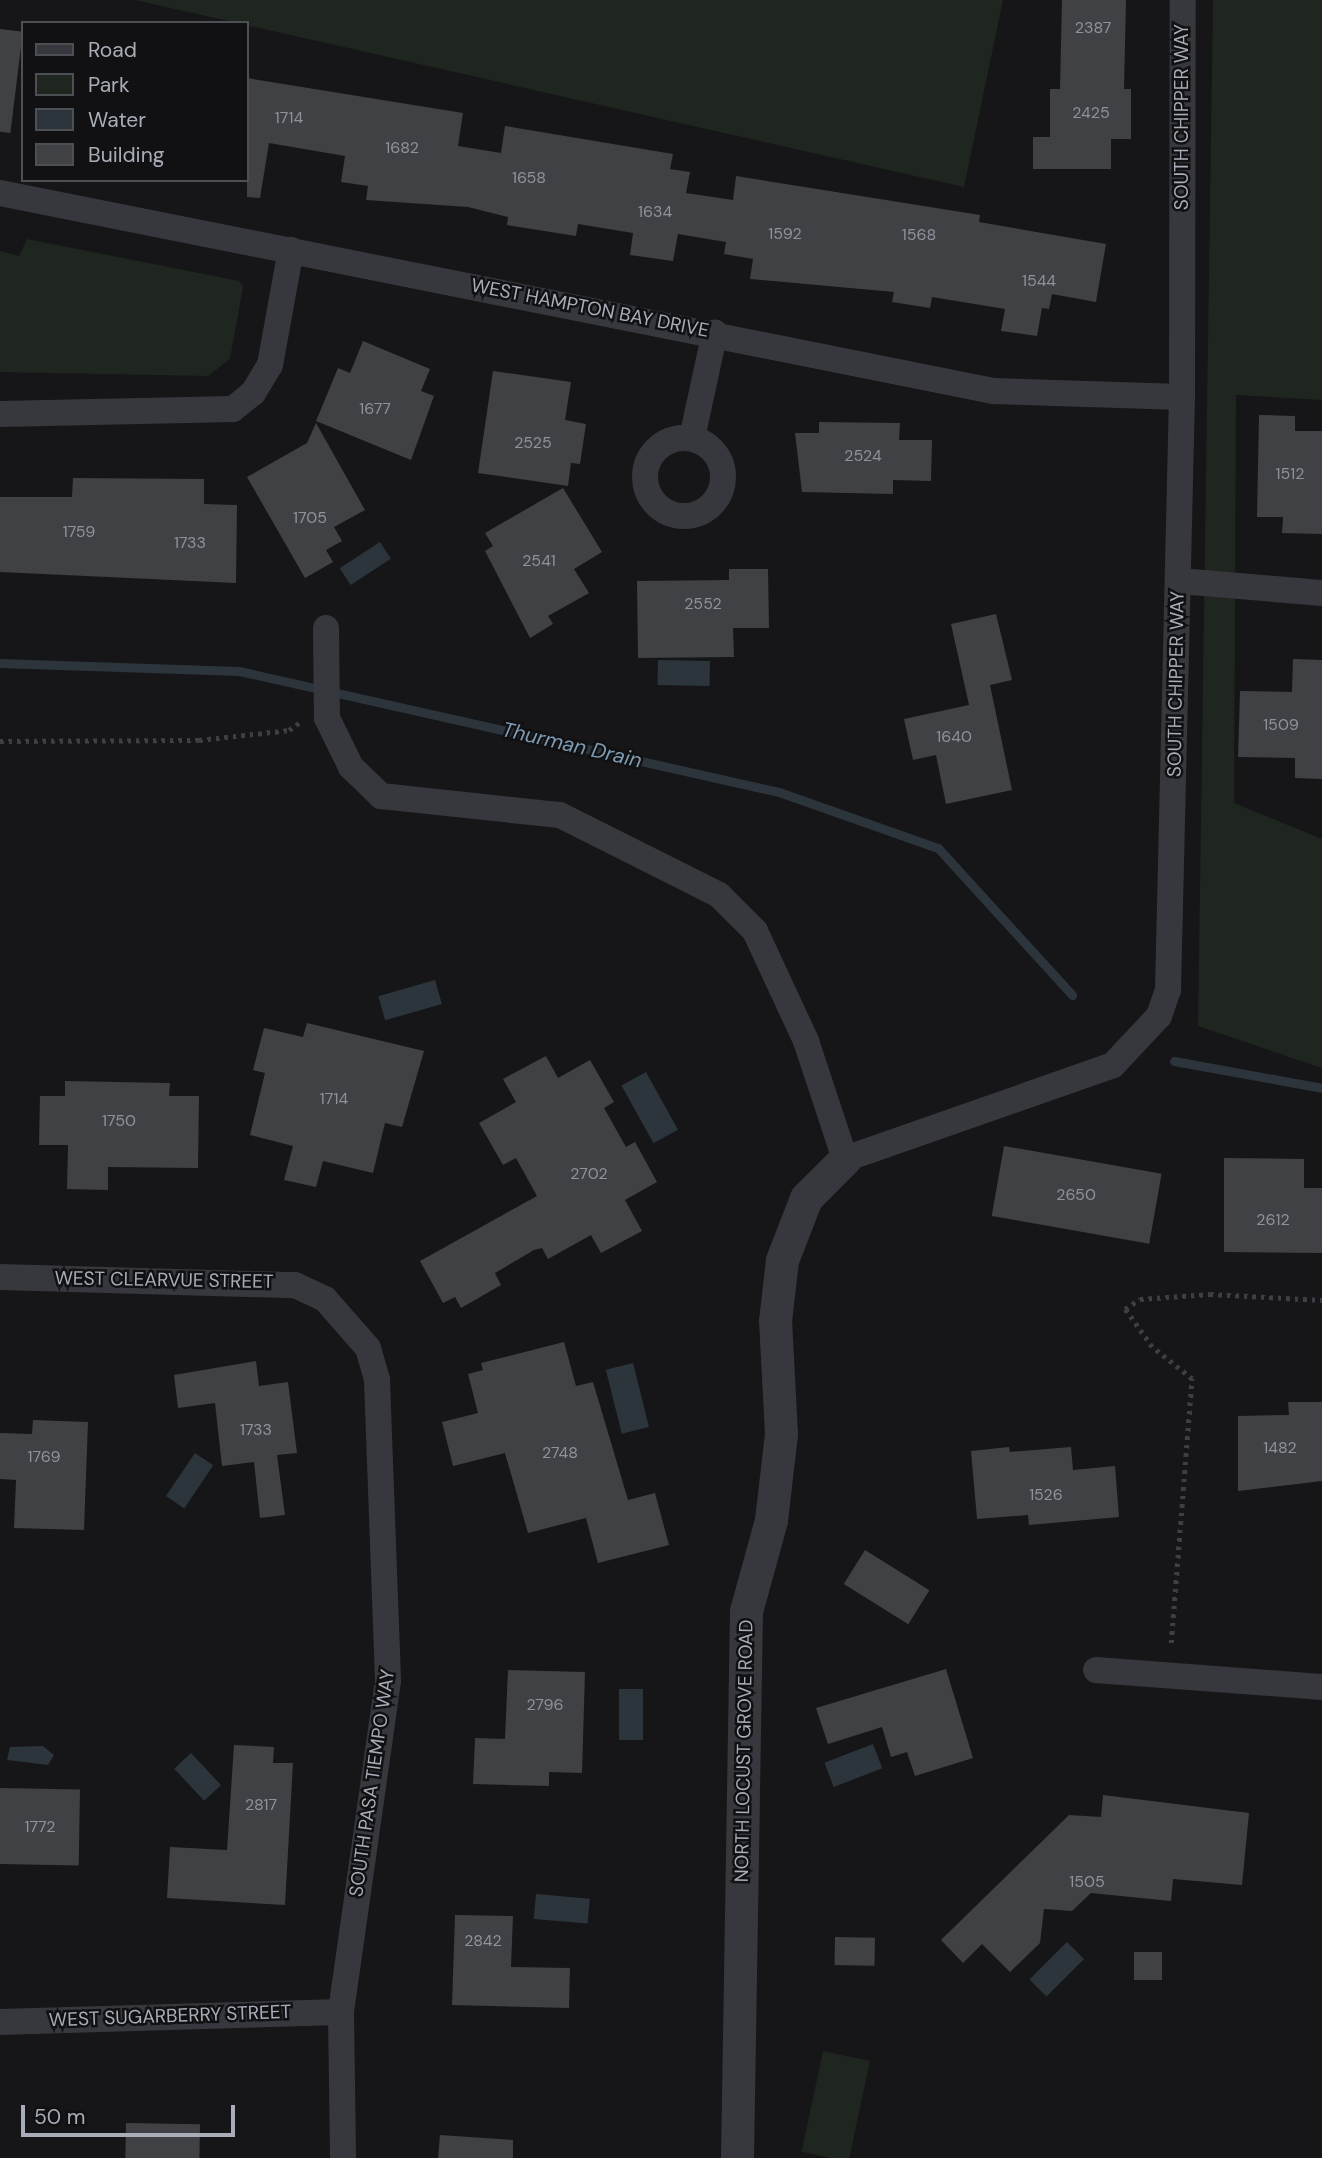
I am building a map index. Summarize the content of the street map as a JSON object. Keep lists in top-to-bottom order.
{
  "streets": {
    "street": [
      "SOUTH CHIPPER WAY",
      "WEST HAMPTON BAY DRIVE",
      "WEST CLEARVUE STREET",
      "NORTH LOCUST GROVE ROAD",
      "SOUTH PASA TIEMPO WAY",
      "WEST SUGARBERRY STREET"
    ]
  },
  "crossings": [
    ["SOUTH CHIPPER WAY", "WEST HAMPTON BAY DRIVE"],
    ["SOUTH CHIPPER WAY", "NORTH LOCUST GROVE ROAD"],
    ["WEST CLEARVUE STREET", "SOUTH PASA TIEMPO WAY"],
    ["SOUTH PASA TIEMPO WAY", "WEST SUGARBERRY STREET"]
  ],
  "water": ["Thurman Drain"],
  "house_numbers": [
    "2387",
    "2425",
    "1714",
    "1682",
    "1658",
    "1634",
    "1592",
    "1568",
    "1544",
    "1677",
    "2525",
    "2524",
    "1512",
    "1705",
    "1759",
    "1733",
    "2541",
    "2552",
    "1509",
    "1640",
    "1714",
    "1750",
    "2702",
    "2650",
    "2612",
    "1733",
    "1482",
    "2748",
    "1769",
    "1526",
    "2796",
    "2817",
    "1772",
    "1505",
    "2842"
  ],
  "legend": [
    "Road",
    "Park",
    "Water",
    "Building"
  ],
  "scale_bar": "50 m"
}
